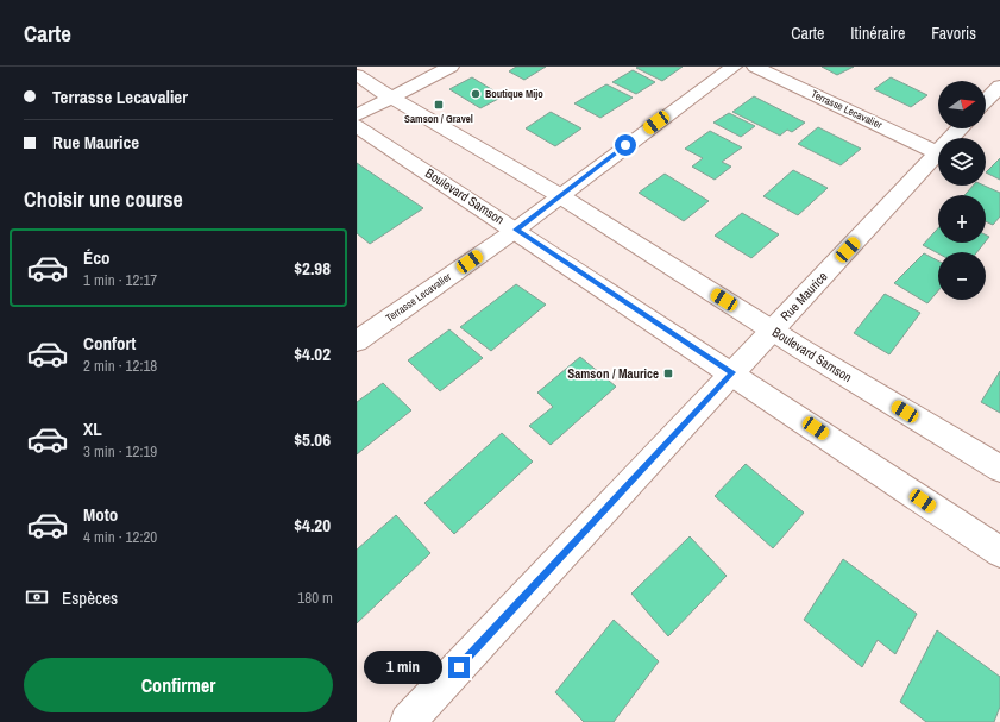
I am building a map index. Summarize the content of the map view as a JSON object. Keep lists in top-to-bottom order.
{
  "streets": {
    "street": ["Terrasse Lecavalier", "Boulevard Samson", "Rue Maurice"]
  },
  "crossings": [
    ["Terrasse Lecavalier", "Boulevard Samson"],
    ["Terrasse Lecavalier", "Rue Maurice"],
    ["Boulevard Samson", "Rue Maurice"]
  ],
  "places": {
    "other": ["Boutique Mijo"],
    "transit": ["Samson / Gravel", "Samson / Maurice"]
  },
  "north": "right",
  "page": {
    "header": "Carte",
    "nav": ["Carte", "Itinéraire", "Favoris"],
    "banner": ["Terrasse Lecavalier", "Rue Maurice"],
    "map_buttons": ["+", "−"],
    "heading": "Choisir une course",
    "list": [
      {
        "name": "Éco",
        "note": "1 min · 12:17",
        "value": "$2.98"
      },
      {
        "name": "Confort",
        "note": "2 min · 12:18",
        "value": "$4.02"
      },
      {
        "name": "XL",
        "note": "3 min · 12:19",
        "value": "$5.06"
      },
      {
        "name": "Moto",
        "note": "4 min · 12:20",
        "value": "$4.20"
      }
    ],
    "pay": ["Espèces", "180 m"],
    "buttons": "Confirmer",
    "bubble": "1 min"
  }
}
